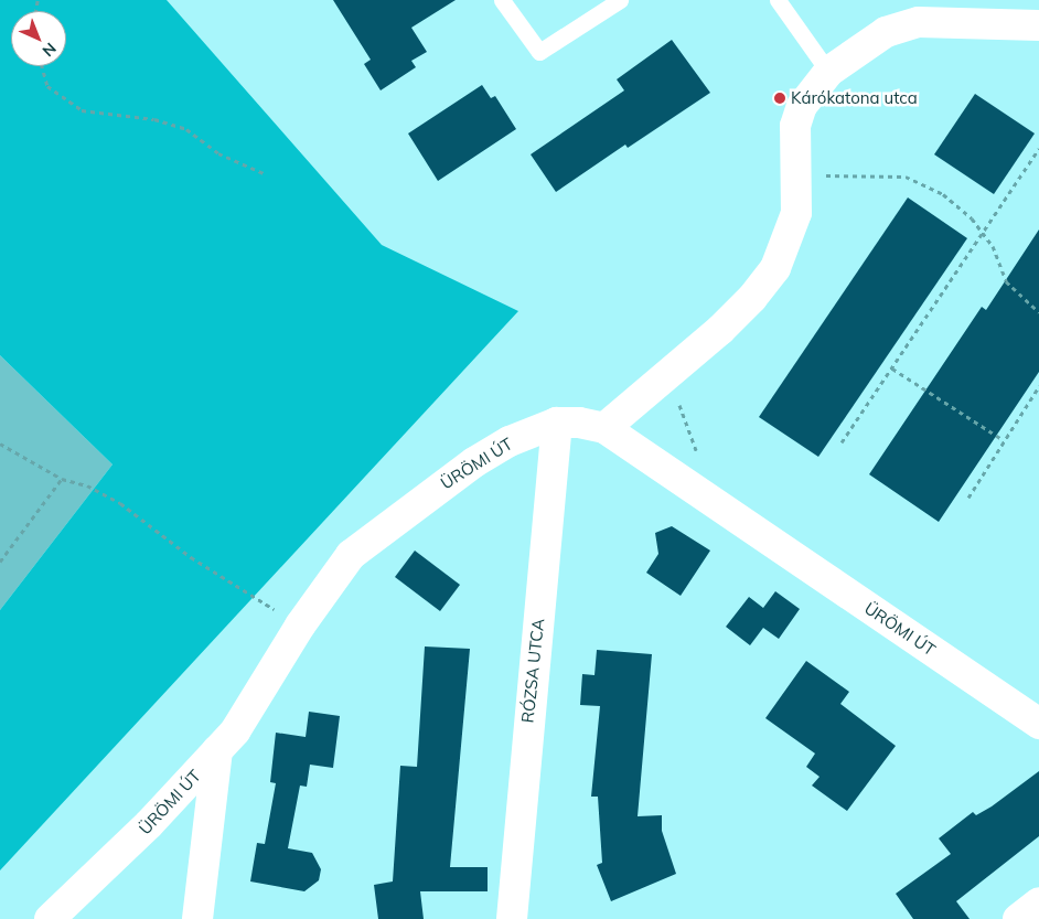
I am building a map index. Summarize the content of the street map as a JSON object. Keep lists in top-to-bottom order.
{
  "streets": {
    "street": ["ÜRÖMI ÚT", "RÓZSA UTCA"]
  },
  "crossings": [
    ["ÜRÖMI ÚT", "RÓZSA UTCA"]
  ],
  "places": ["Kárókatona utca"],
  "north": "bottom right"
}
